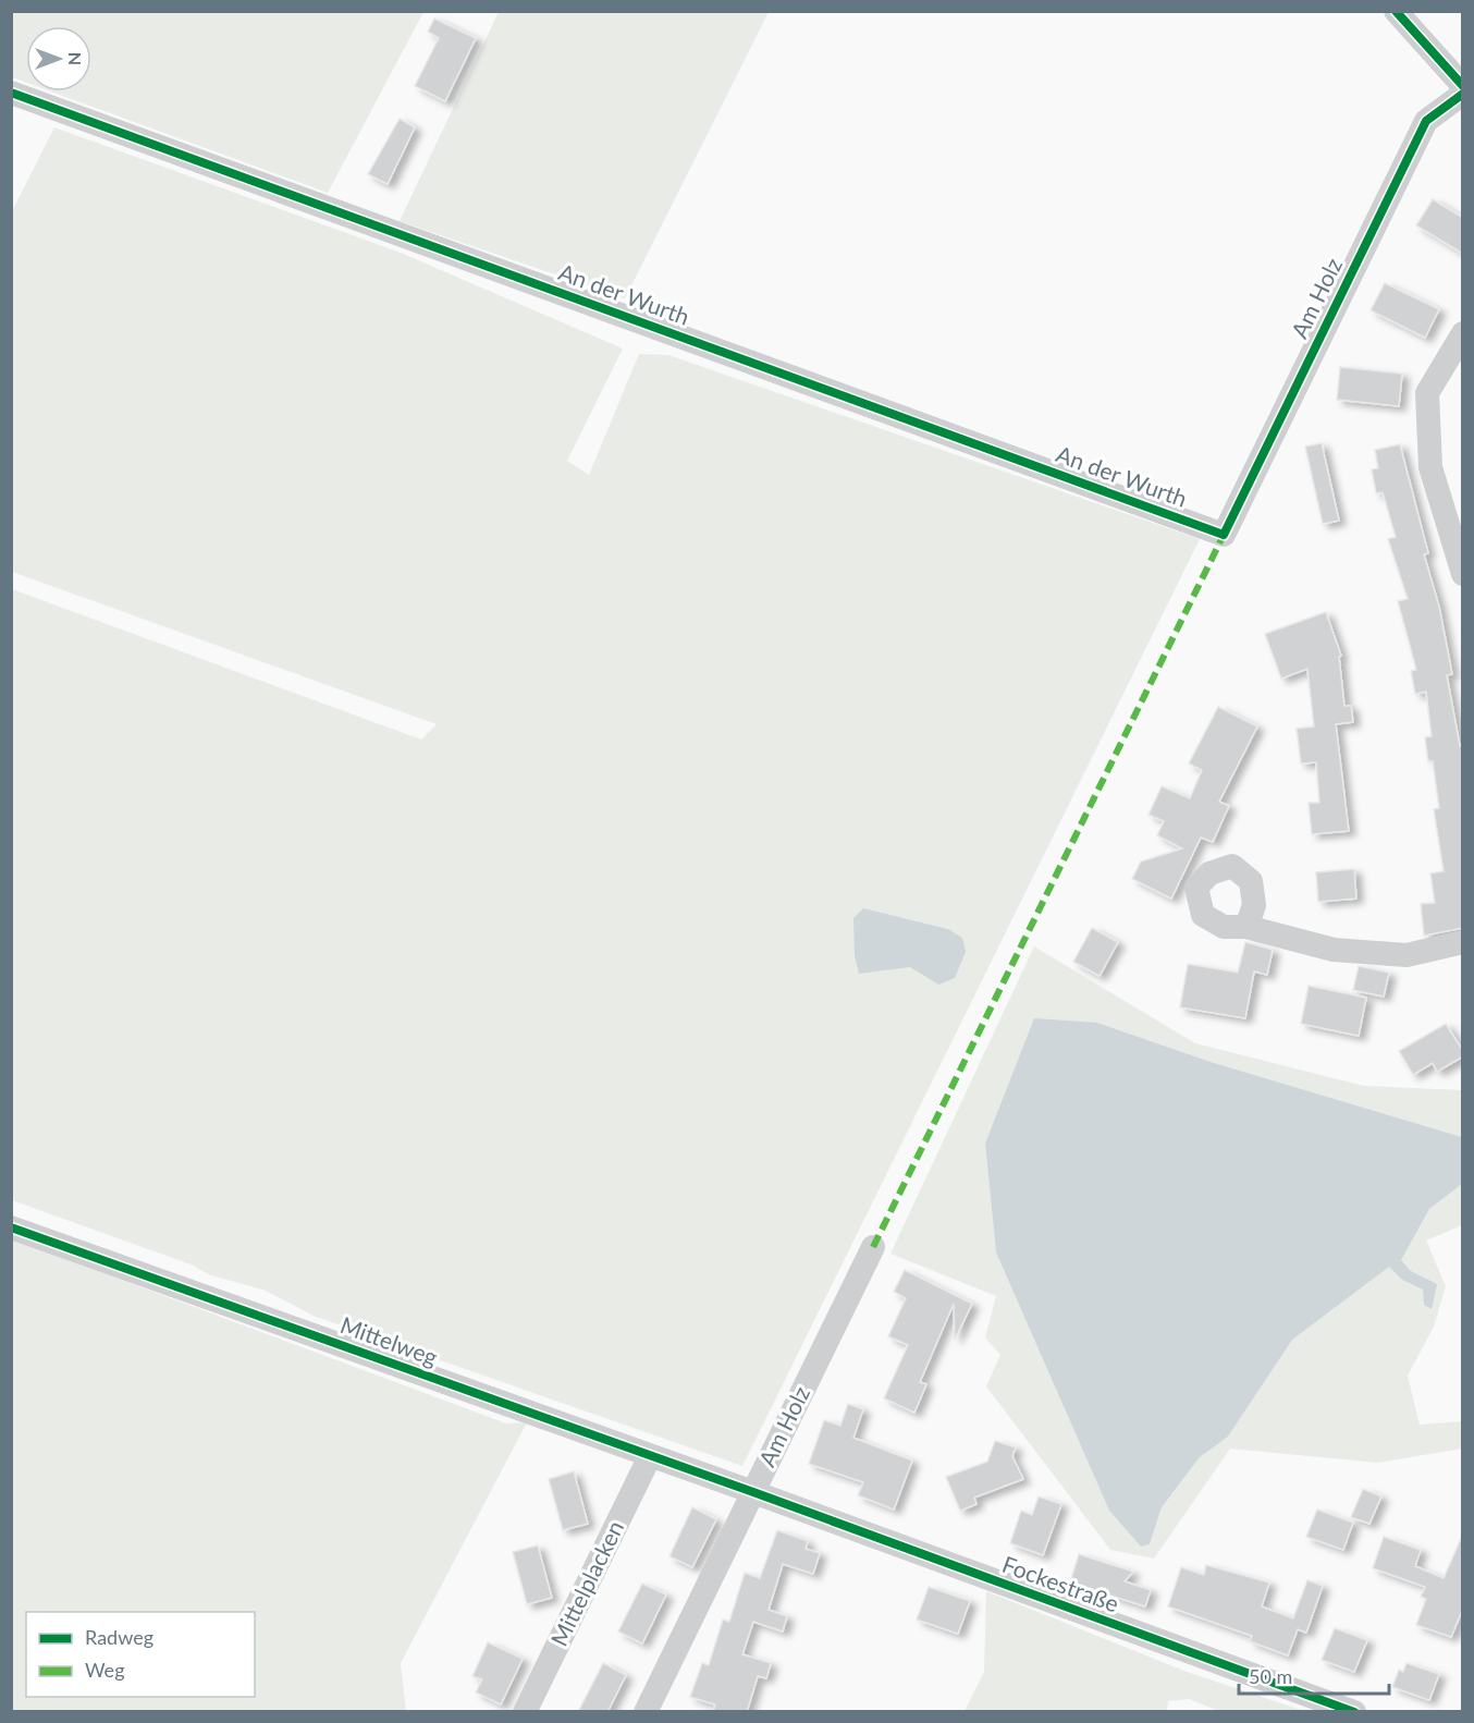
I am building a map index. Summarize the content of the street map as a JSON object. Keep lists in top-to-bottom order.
{
  "streets": {
    "street": [
      "An der Wurth",
      "Am Holz",
      "Mittelweg",
      "Mittelplacken",
      "Fockestraße"
    ]
  },
  "crossings": [
    ["An der Wurth", "Am Holz"],
    ["Am Holz", "Mittelweg"],
    ["Am Holz", "Fockestraße"],
    ["Mittelweg", "Mittelplacken"],
    ["Mittelweg", "Fockestraße"]
  ],
  "legend": ["Radweg", "Weg"],
  "scale_bar": "50 m",
  "north": "right"
}
